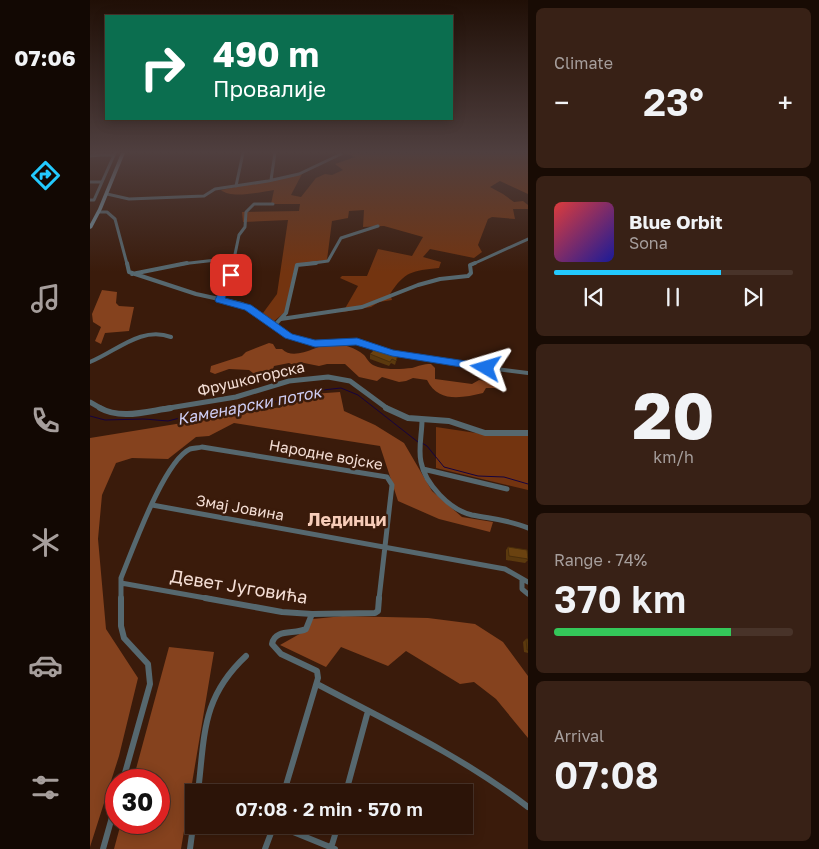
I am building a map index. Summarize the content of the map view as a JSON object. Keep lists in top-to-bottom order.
{
  "streets": {
    "street": [
      "Фрушкогорска",
      "Народне војске",
      "Змај Јовина",
      "Девет Југовића"
    ]
  },
  "crossings": [
    ["Народне војске", "Змај Јовина"],
    ["Народне војске", "Девет Југовића"],
    ["Змај Јовина", "Девет Југовића"]
  ],
  "districts": ["Лединци"],
  "water": ["Каменарски поток"],
  "page": {
    "tabs": "07:06",
    "tile": [
      "Climate",
      ["20", "km/h"],
      ["Range · 74%", "370 km"],
      ["Arrival", "07:08"]
    ],
    "turn": ["490 m", "Провалије"],
    "heat": ["−", "23°", "+"],
    "song": ["Blue Orbit", "Sona"],
    "limit": "30",
    "trip": "07:08 · 2 min · 570 m"
  }
}
